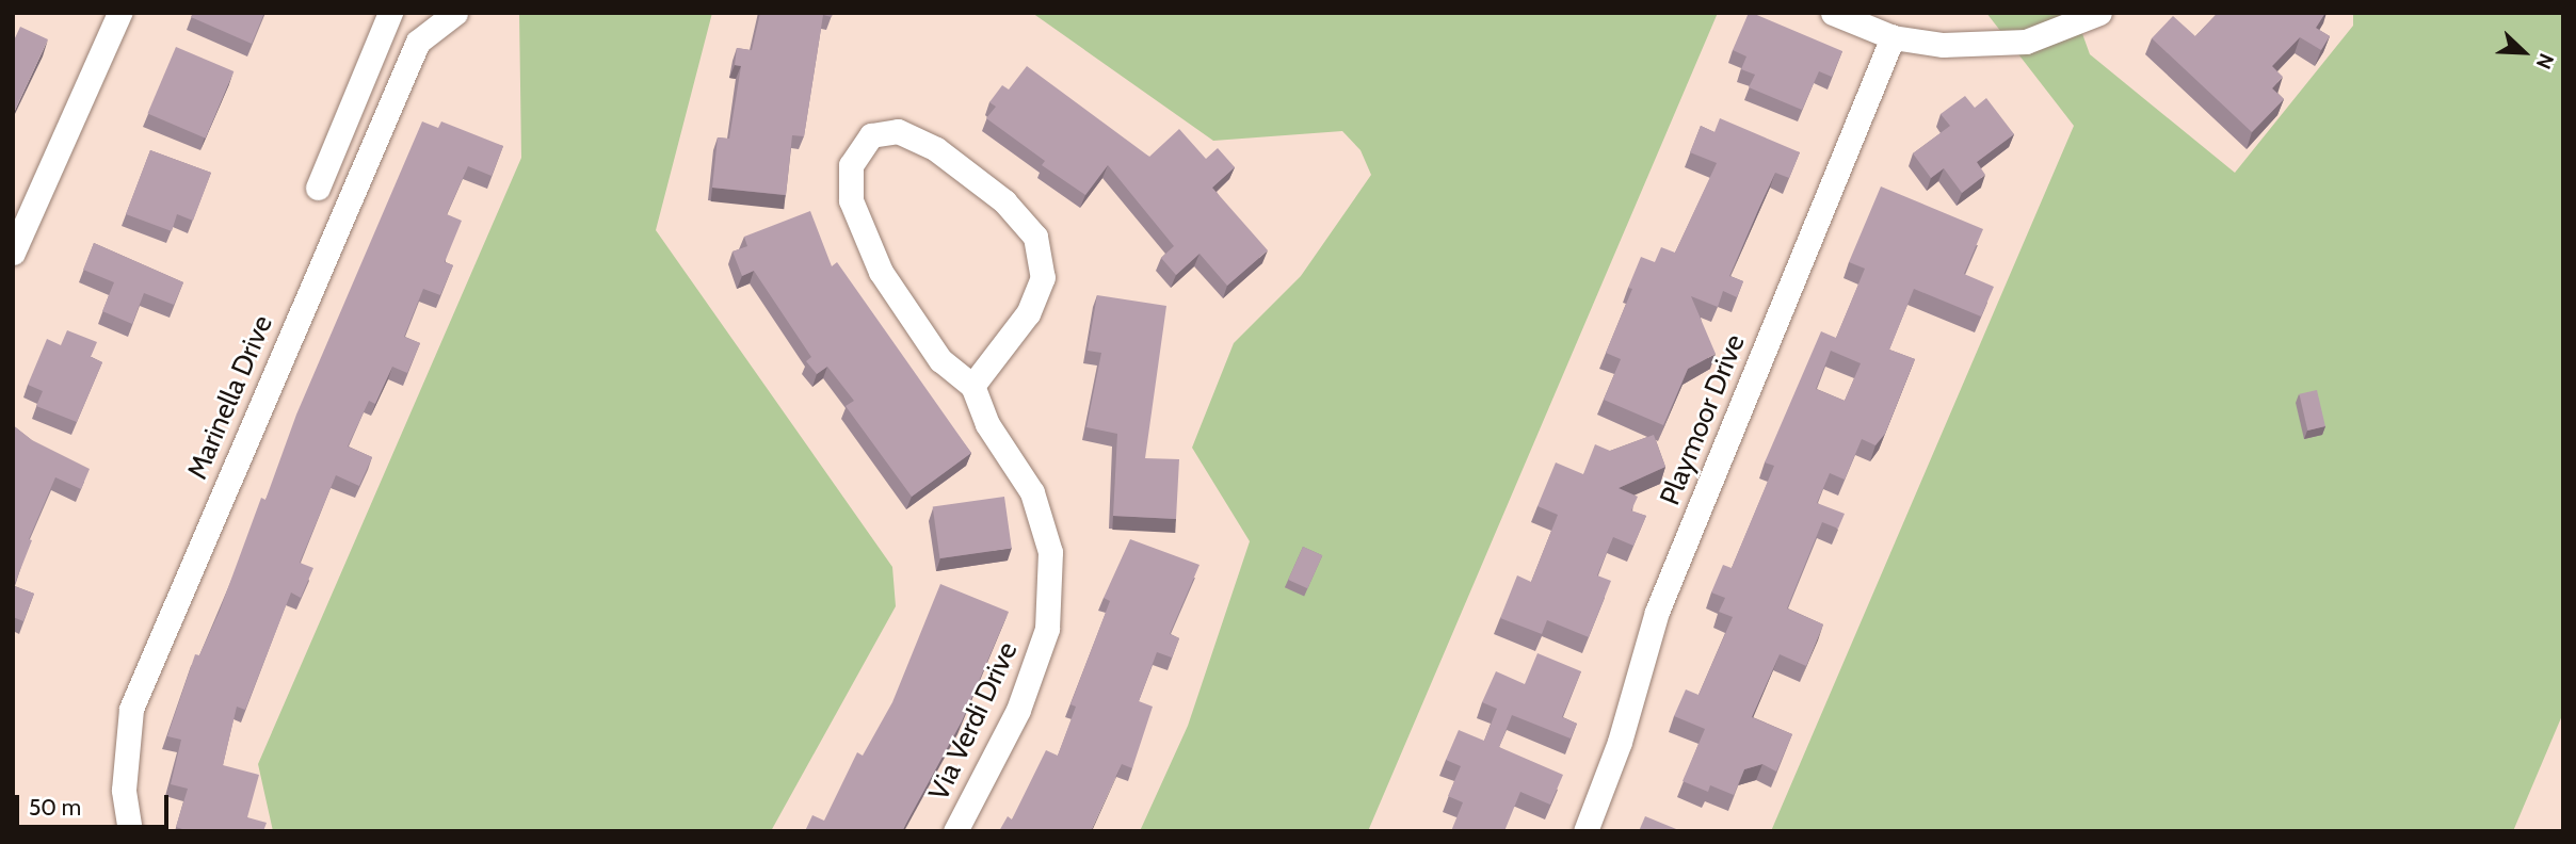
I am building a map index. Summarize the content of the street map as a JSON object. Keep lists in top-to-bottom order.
{
  "streets": {
    "street": ["Marinella Drive", "Playmoor Drive", "Via Verdi Drive"]
  },
  "scale_bar": "50 m",
  "north": "bottom right"
}
